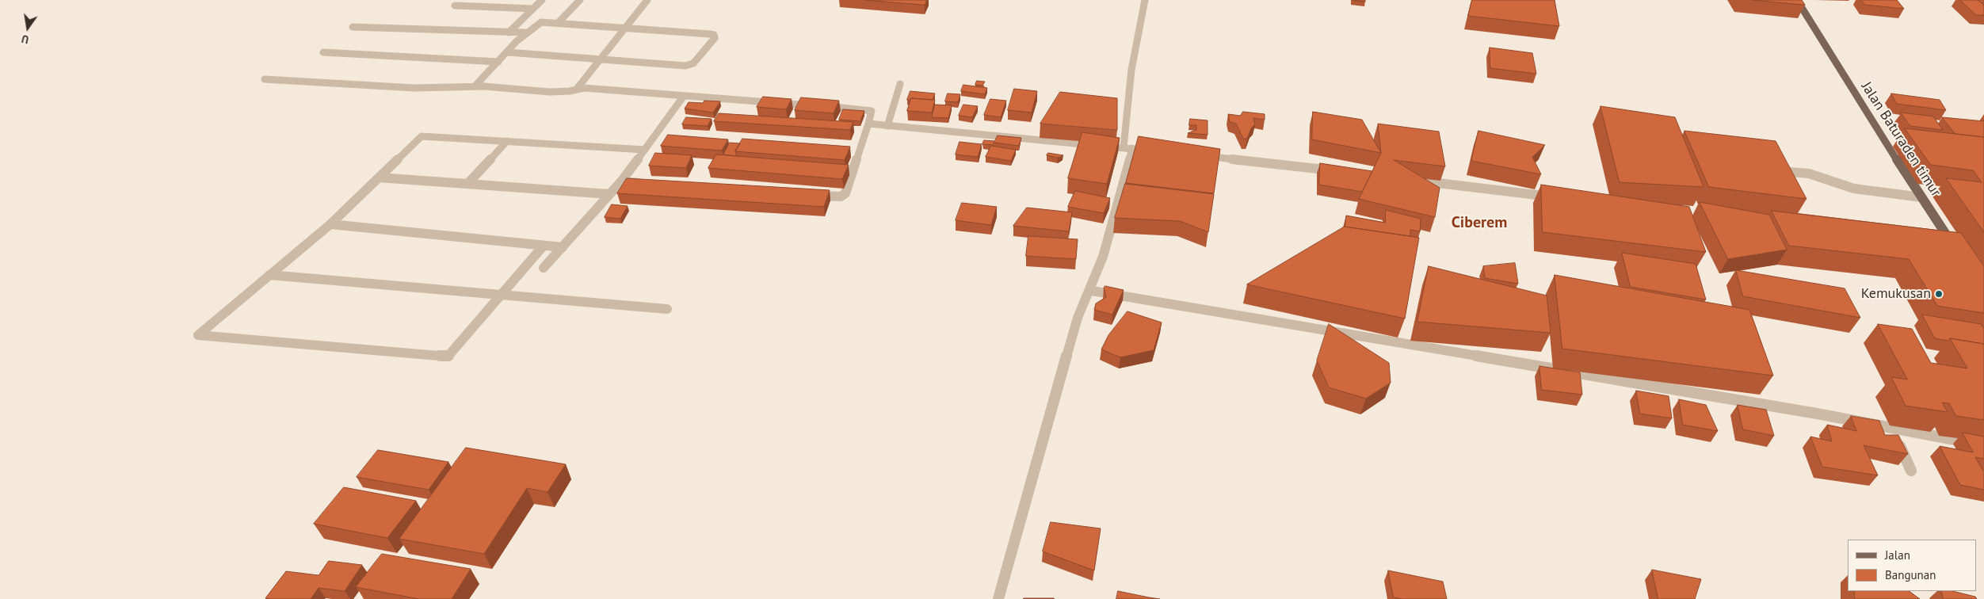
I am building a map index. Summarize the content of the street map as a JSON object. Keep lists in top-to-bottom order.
{
  "streets": {
    "main road": ["Jalan Baturaden timur"]
  },
  "districts": ["Ciberem"],
  "places": ["Kemukusan"],
  "legend": ["Jalan", "Bangunan"],
  "north": "bottom"
}
